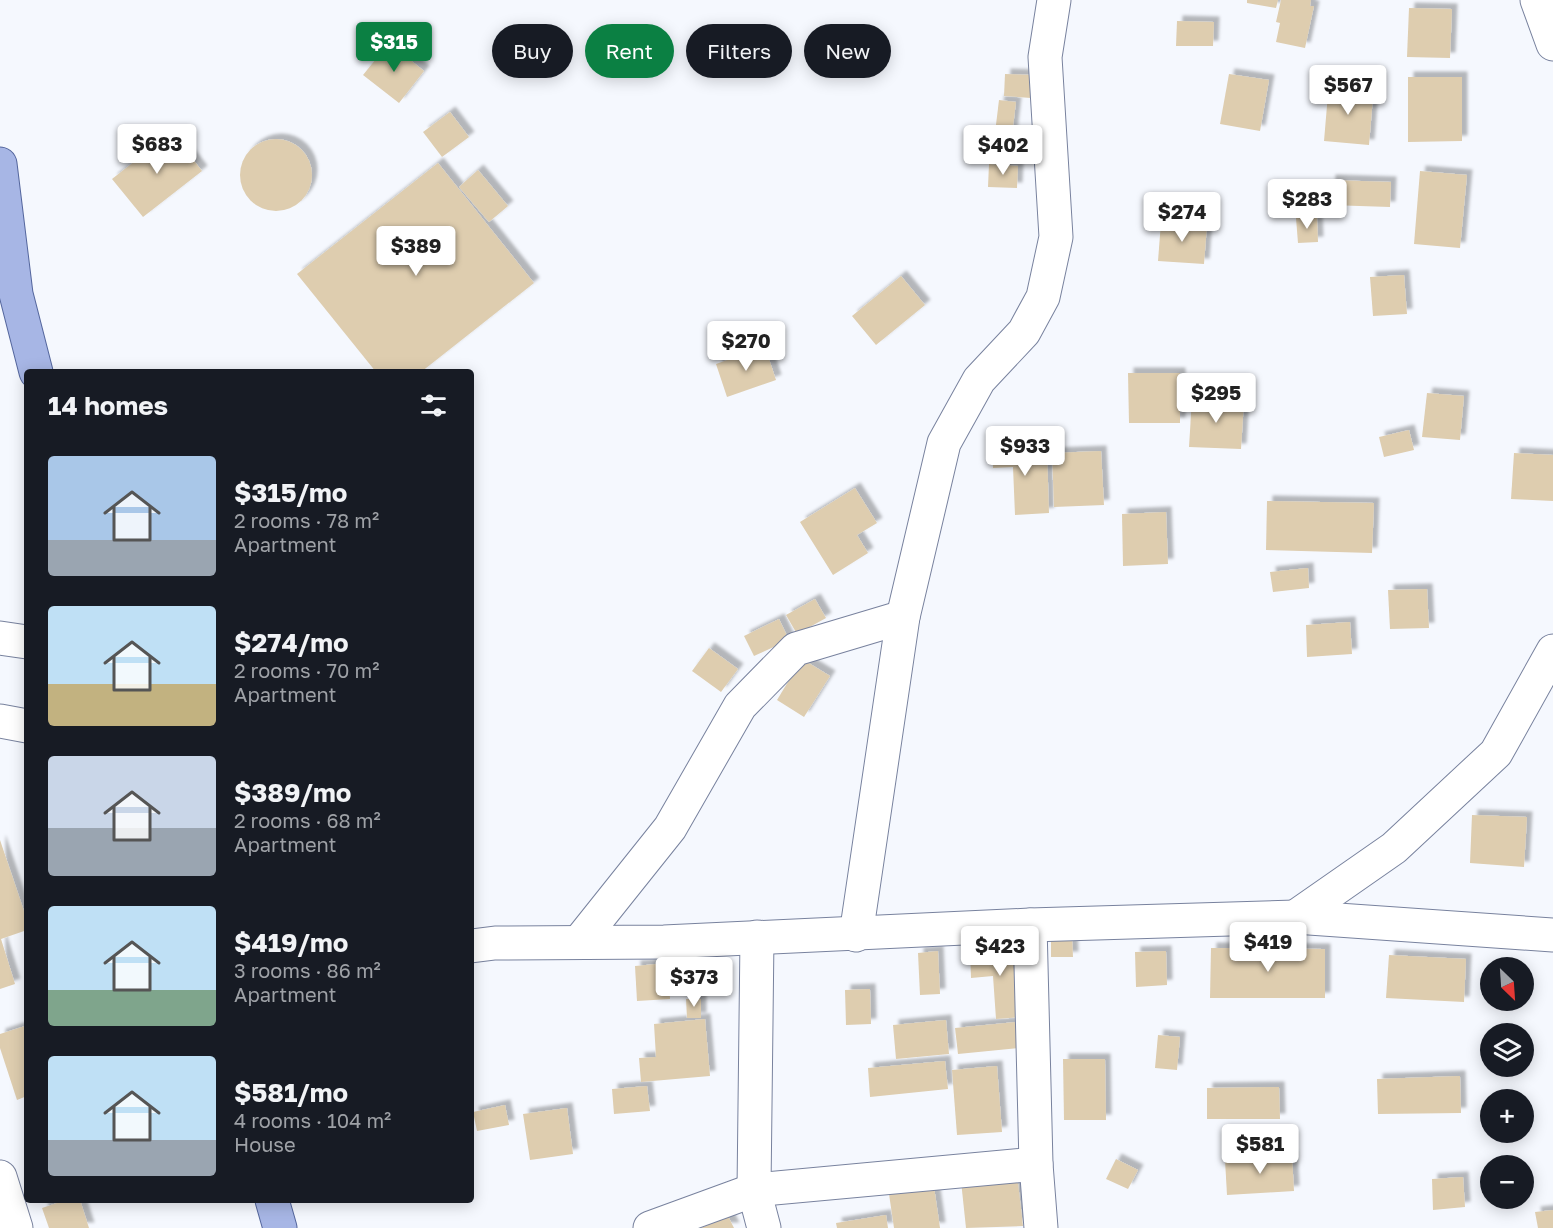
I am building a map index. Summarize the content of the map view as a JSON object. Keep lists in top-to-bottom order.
{
  "north": "bottom right",
  "page": {
    "price": [
      "$315",
      "$567",
      "$683",
      "$402",
      "$283",
      "$274",
      "$389",
      "$270",
      "$295",
      "$933",
      "$419",
      "$423",
      "$373",
      "$581"
    ],
    "chip": [
      "Buy",
      "Rent",
      "Filters",
      "New"
    ],
    "heading": "14 homes",
    "list": [
      {
        "name": "$315/mo",
        "note": "2 rooms · 78 m² · Apartment"
      },
      {
        "name": "$274/mo",
        "note": "2 rooms · 70 m² · Apartment"
      },
      {
        "name": "$389/mo",
        "note": "2 rooms · 68 m² · Apartment"
      },
      {
        "name": "$419/mo",
        "note": "3 rooms · 86 m² · Apartment"
      },
      {
        "name": "$581/mo",
        "note": "4 rooms · 104 m² · House"
      }
    ],
    "map_buttons": ["+", "−"]
  }
}
